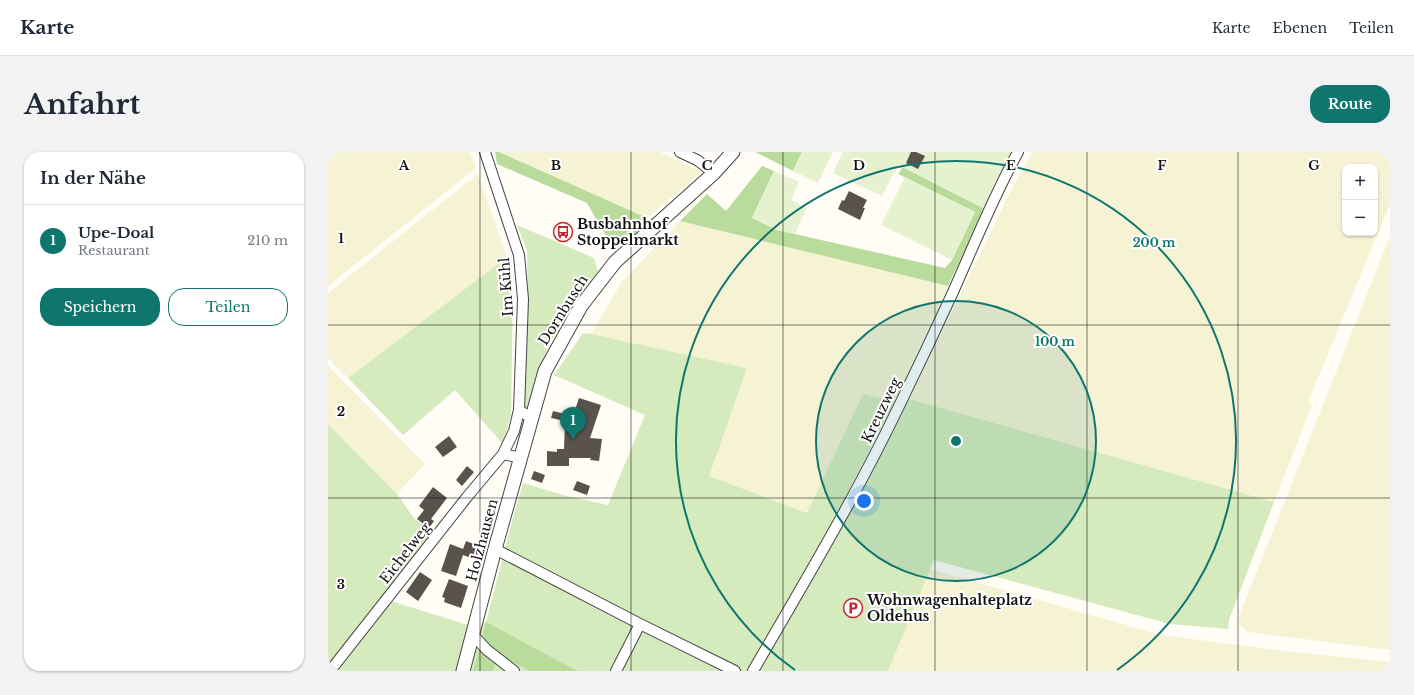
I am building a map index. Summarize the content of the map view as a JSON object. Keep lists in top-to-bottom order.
{
  "streets": {
    "street": [
      "Im Kühl",
      "Dornbusch",
      "Kreuzweg",
      "Holzhausen",
      "Eichelweg"
    ]
  },
  "crossings": [
    ["Im Kühl", "Eichelweg"],
    ["Dornbusch", "Holzhausen"]
  ],
  "places": {
    "bus stop": ["Busbahnhof Stoppelmarkt"],
    "parking": ["Wohnwagenhalteplatz Oldehus"]
  },
  "page": {
    "header": "Karte",
    "nav": ["Karte", "Ebenen", "Teilen"],
    "buttons": [
      "Route",
      ["Speichern", "Teilen"]
    ],
    "title": "Anfahrt",
    "heading": "In der Nähe",
    "map_buttons": ["+", "−"],
    "list": [
      {
        "mark": "1",
        "name": "Upe-Doal",
        "note": "Restaurant",
        "value": "210 m"
      }
    ],
    "pins": "1"
  },
  "grid": {
    "columns": [
      "A",
      "B",
      "C",
      "D",
      "E",
      "F",
      "G"
    ],
    "rows": ["1", "2", "3"]
  },
  "rings": ["200 m", "100 m"]
}
